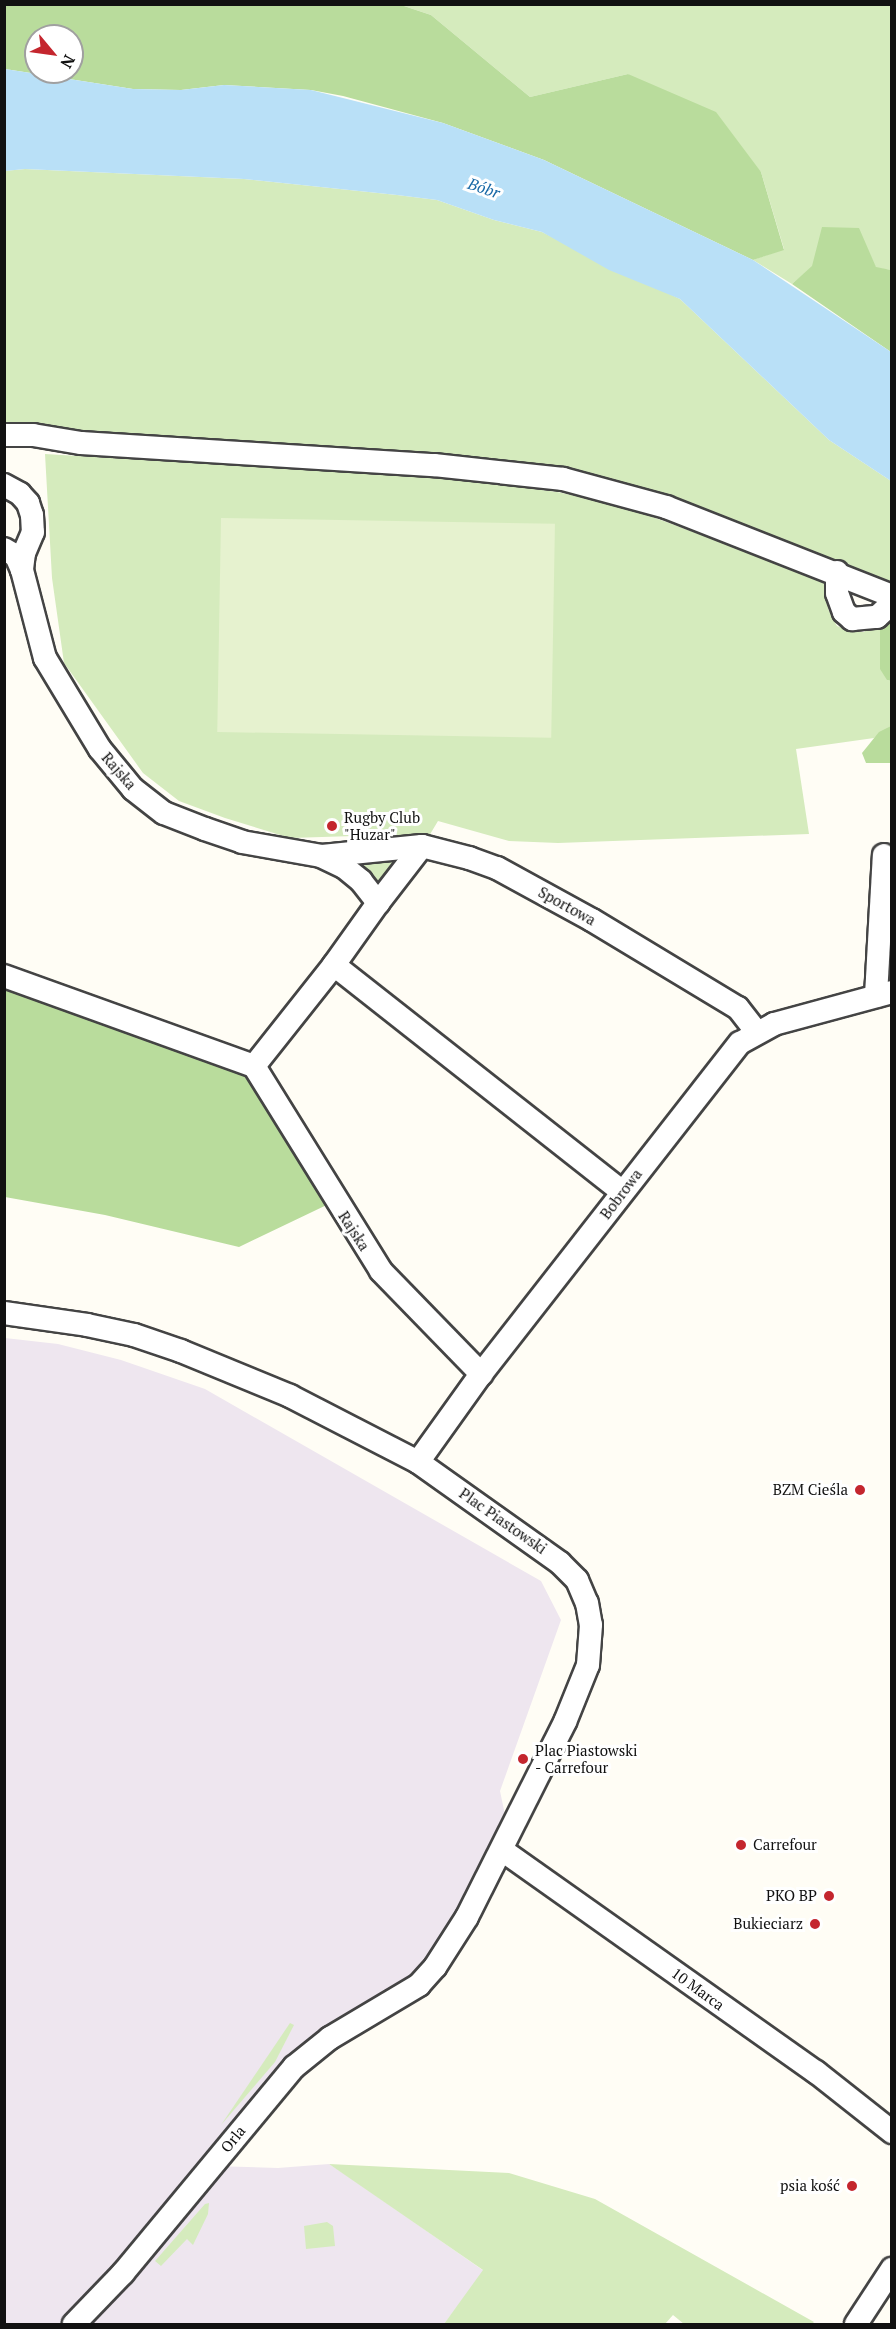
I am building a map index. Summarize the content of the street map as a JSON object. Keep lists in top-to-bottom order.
{
  "streets": {
    "street": [
      "Rajska",
      "Sportowa",
      "Bobrowa",
      "Plac Piastowski",
      "10 Marca",
      "Orla"
    ]
  },
  "crossings": [
    ["Rajska", "Sportowa"],
    ["Rajska", "Bobrowa"],
    ["Sportowa", "Bobrowa"],
    ["Bobrowa", "Plac Piastowski"],
    ["Plac Piastowski", "10 Marca"],
    ["Plac Piastowski", "Orla"]
  ],
  "water": ["Bóbr"],
  "places": [
    "Rugby Club \"Huzar\"",
    "BZM Cieśla",
    "Plac Piastowski - Carrefour",
    "Carrefour",
    "PKO BP",
    "Bukieciarz",
    "psia kość"
  ],
  "north": "bottom right"
}
